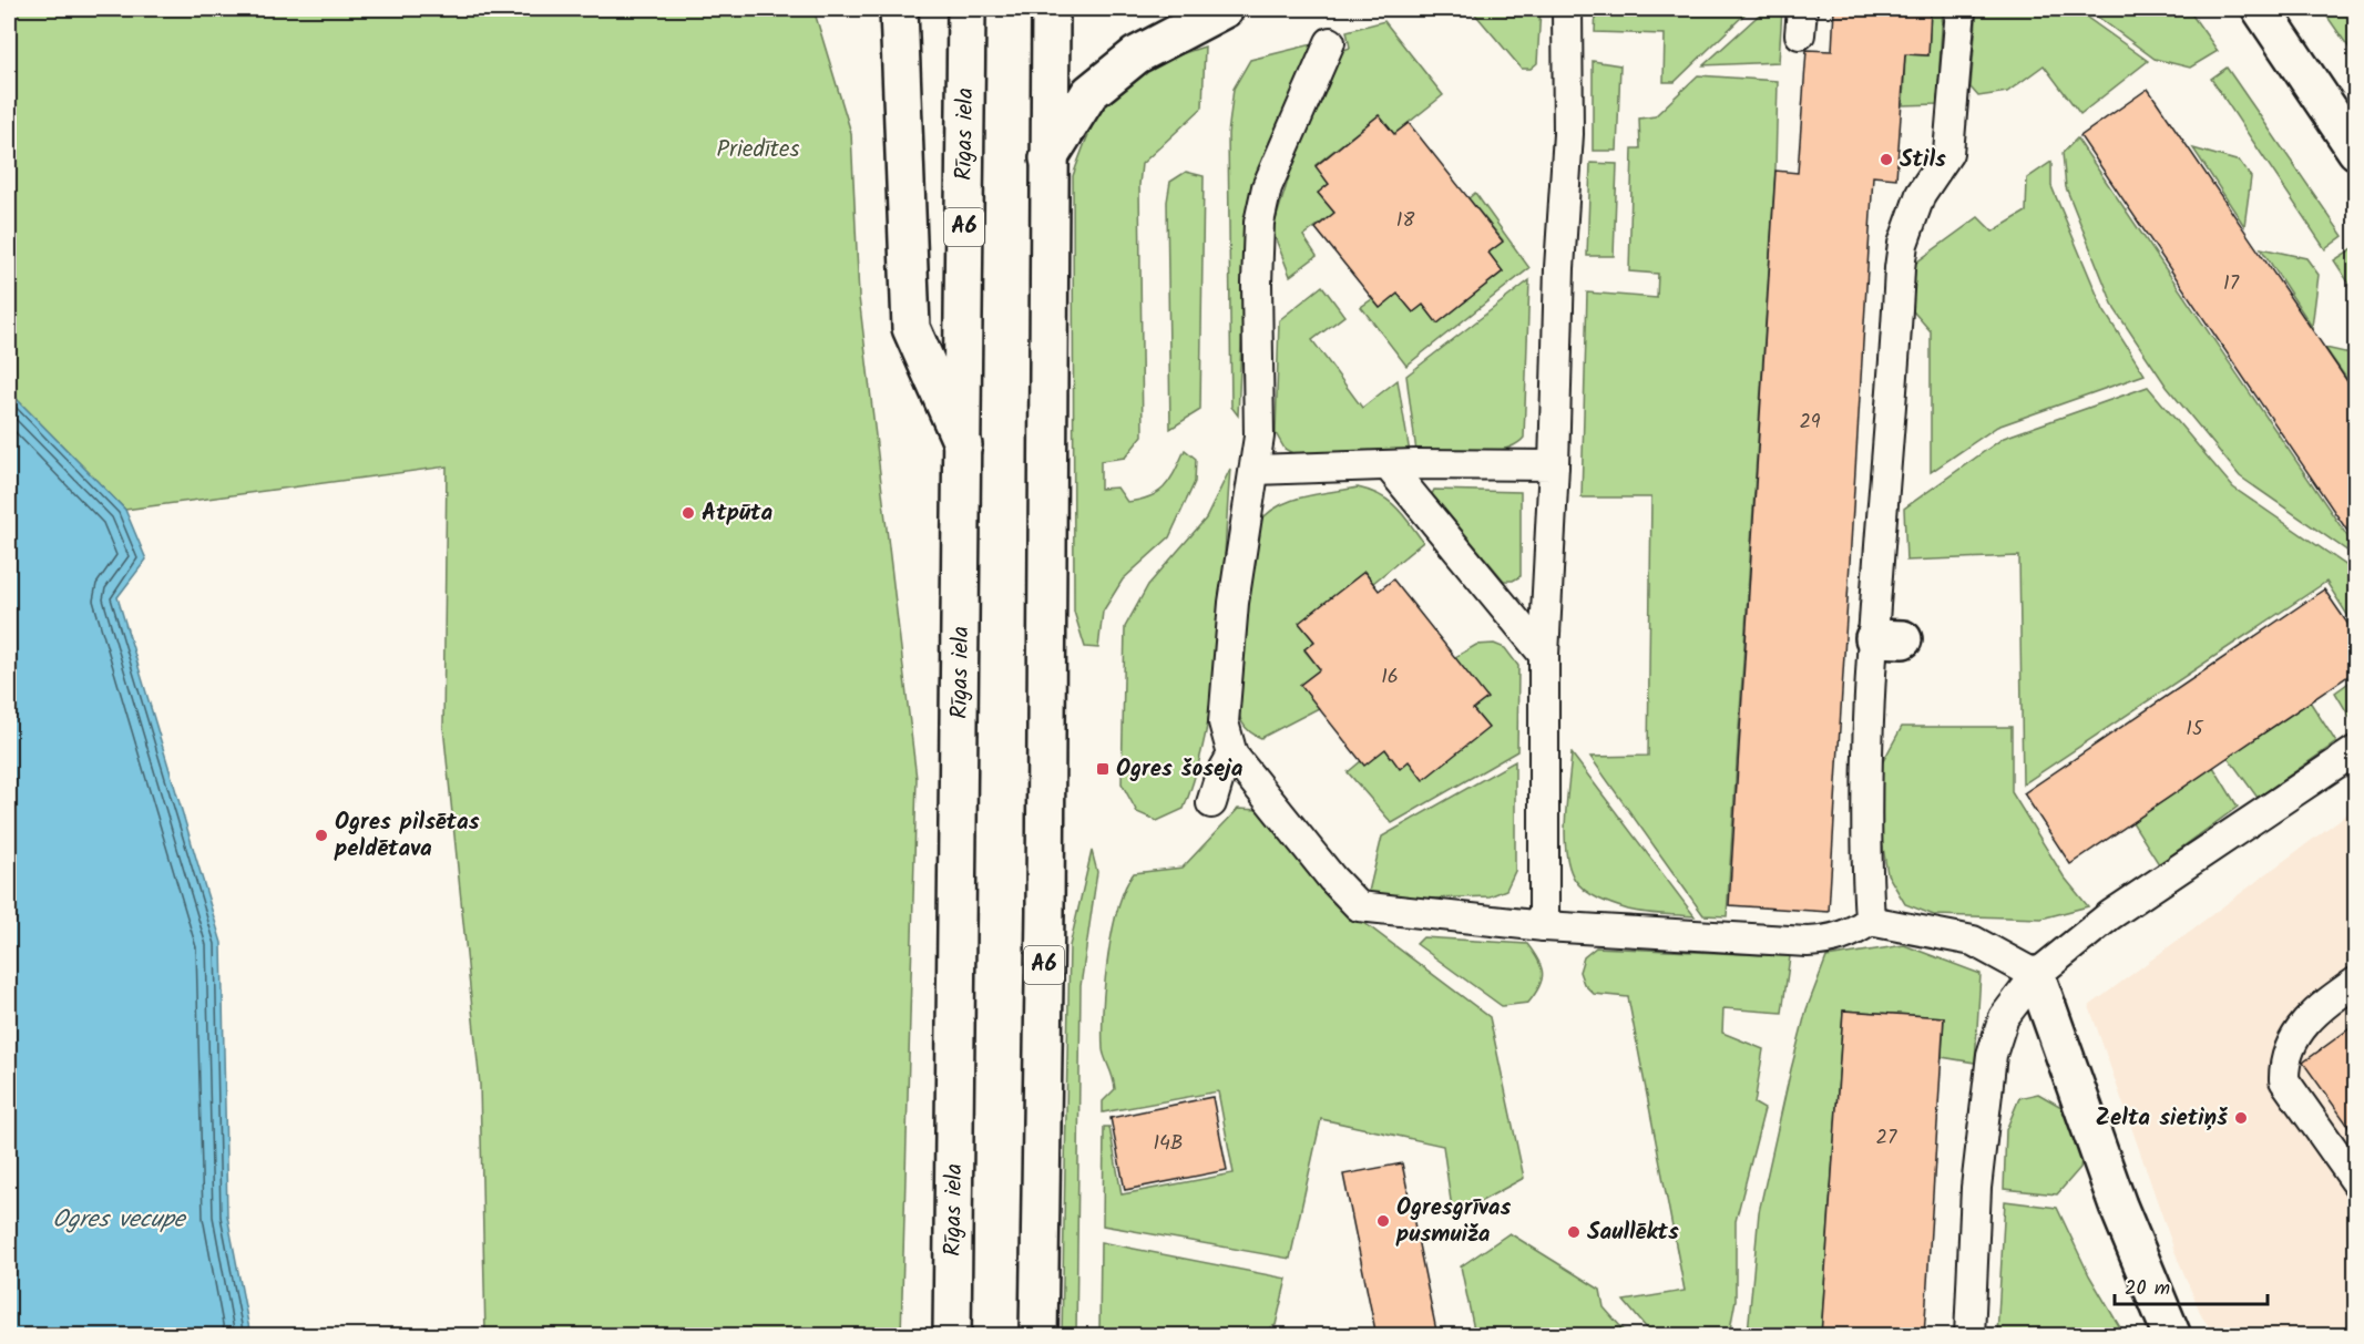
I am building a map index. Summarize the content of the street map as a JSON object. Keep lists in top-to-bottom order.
{
  "streets": {
    "main road": ["Rīgas iela", "A6"]
  },
  "water": ["Ogres vecupe"],
  "parks": ["Priedītes"],
  "places": {
    "other": [
      "Stils",
      "Atpūta",
      "Ogres pilsētas peldētava",
      "Zelta sietiņš",
      "Ogresgrīvas pusmuiža",
      "Saullēkts"
    ],
    "transit": ["Ogres šoseja"]
  },
  "house_numbers": [
    "18",
    "17",
    "29",
    "16",
    "15",
    "27",
    "14B"
  ],
  "scale_bar": "20 m"
}
